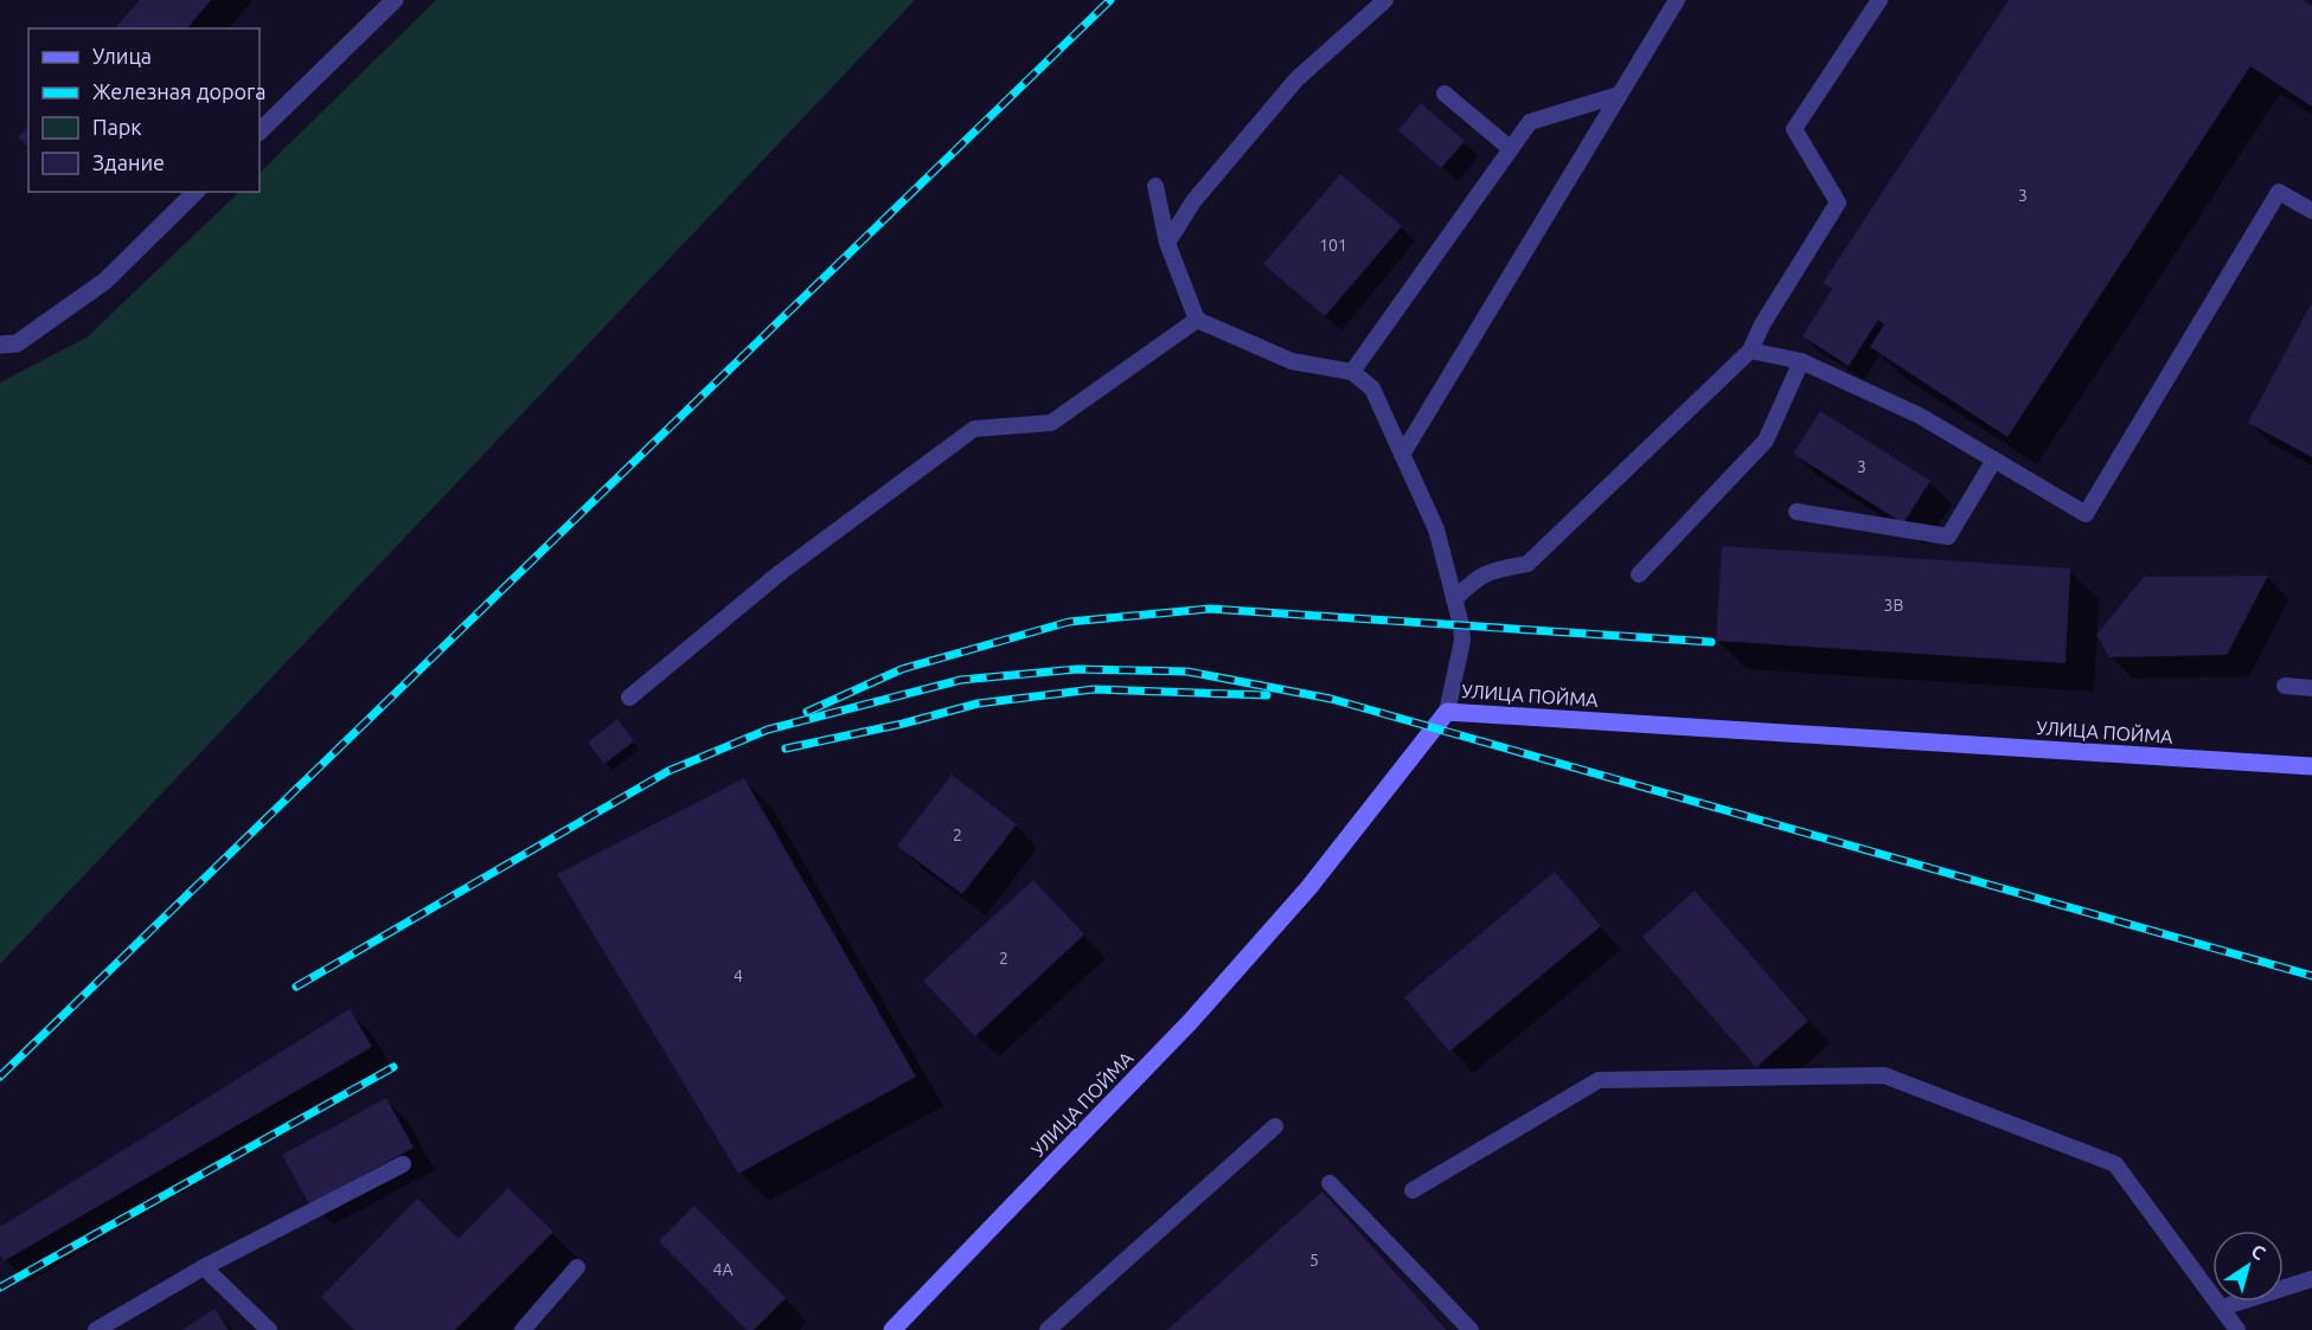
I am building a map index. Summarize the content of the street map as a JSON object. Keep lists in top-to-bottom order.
{
  "streets": {
    "street": ["УЛИЦА ПОЙМА"]
  },
  "house_numbers": [
    "3",
    "101",
    "3",
    "3В",
    "2",
    "2",
    "4",
    "5",
    "4А"
  ],
  "legend": [
    "Улица",
    "Железная дорога",
    "Парк",
    "Здание"
  ],
  "north": "top right"
}
